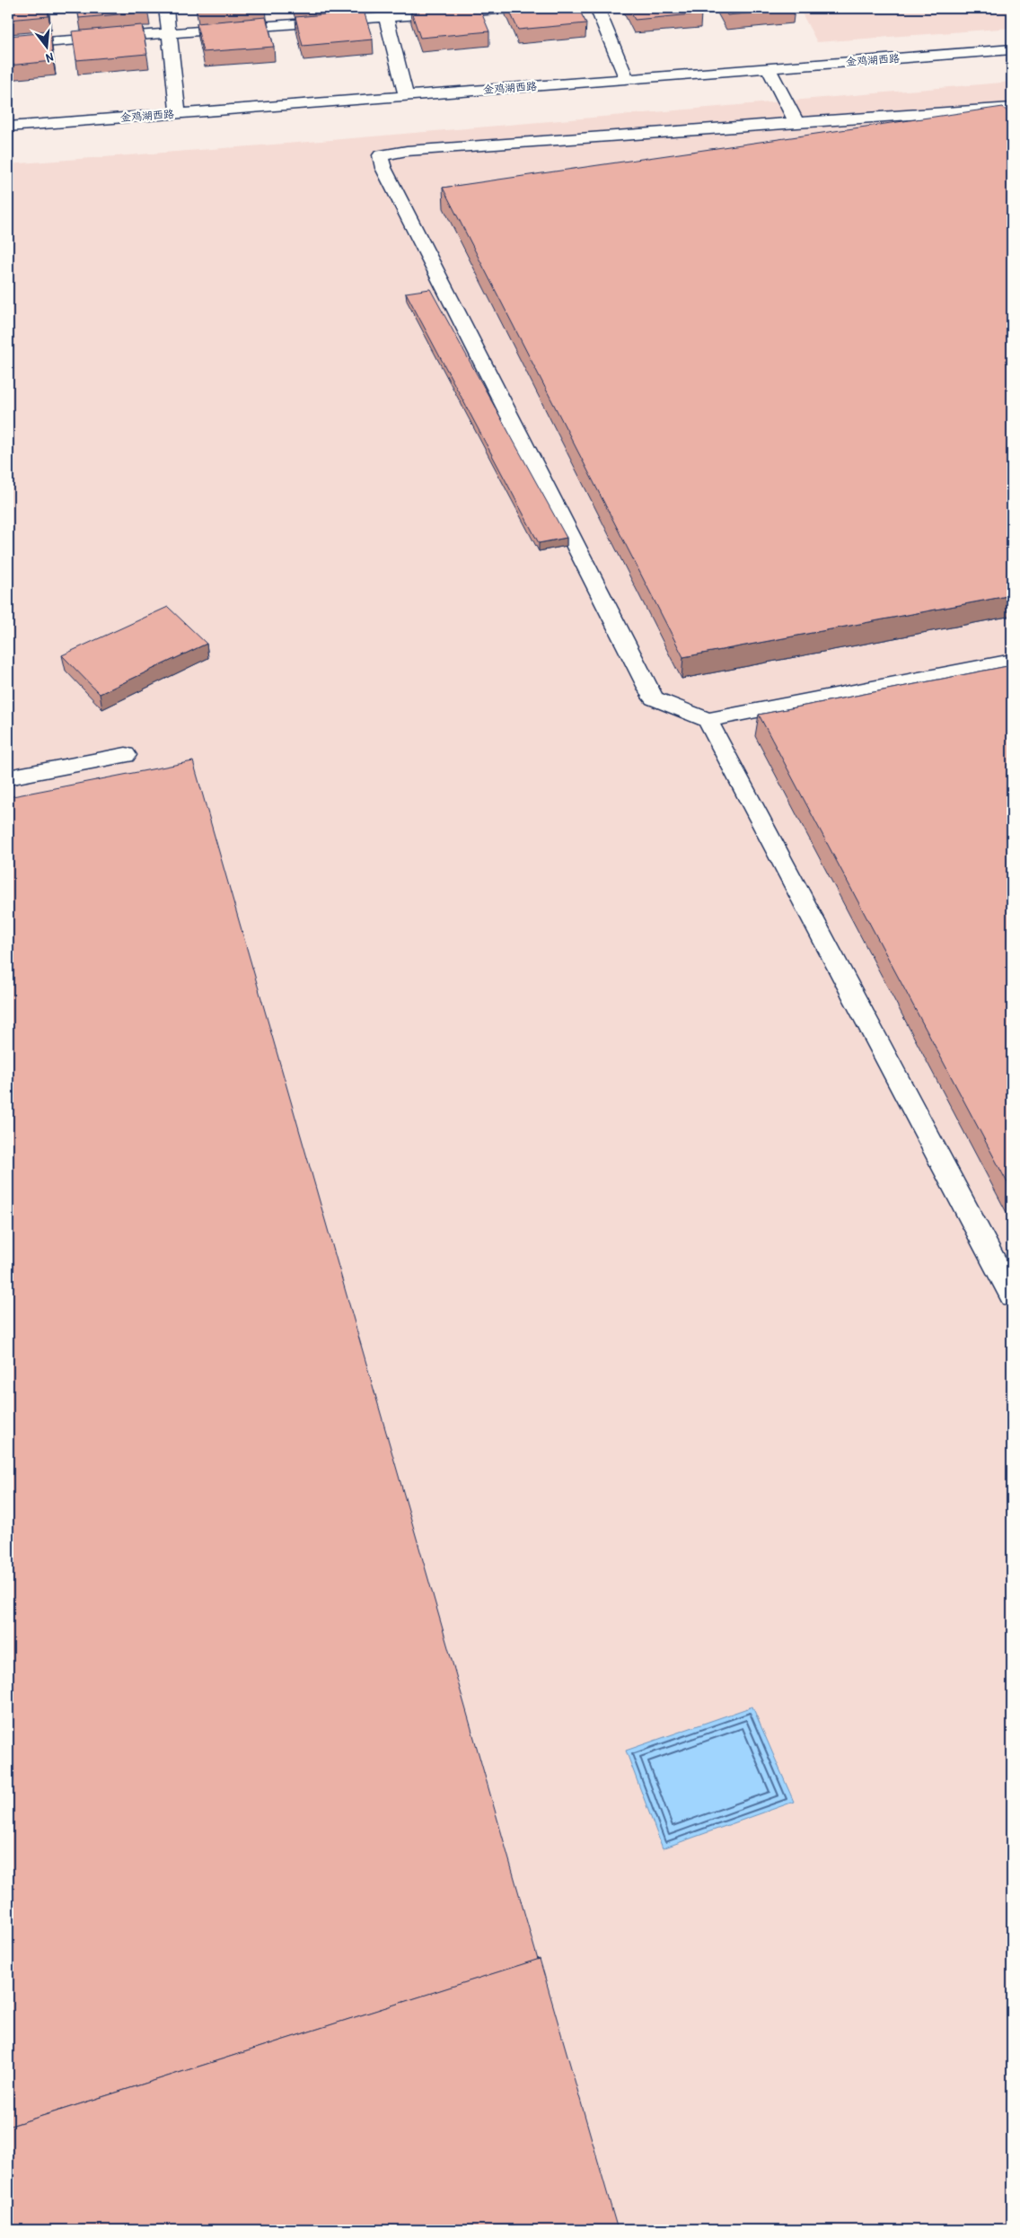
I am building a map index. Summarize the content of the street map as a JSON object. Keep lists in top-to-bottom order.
{
  "streets": {
    "street": ["金鸡湖西路"]
  },
  "north": "bottom"
}
